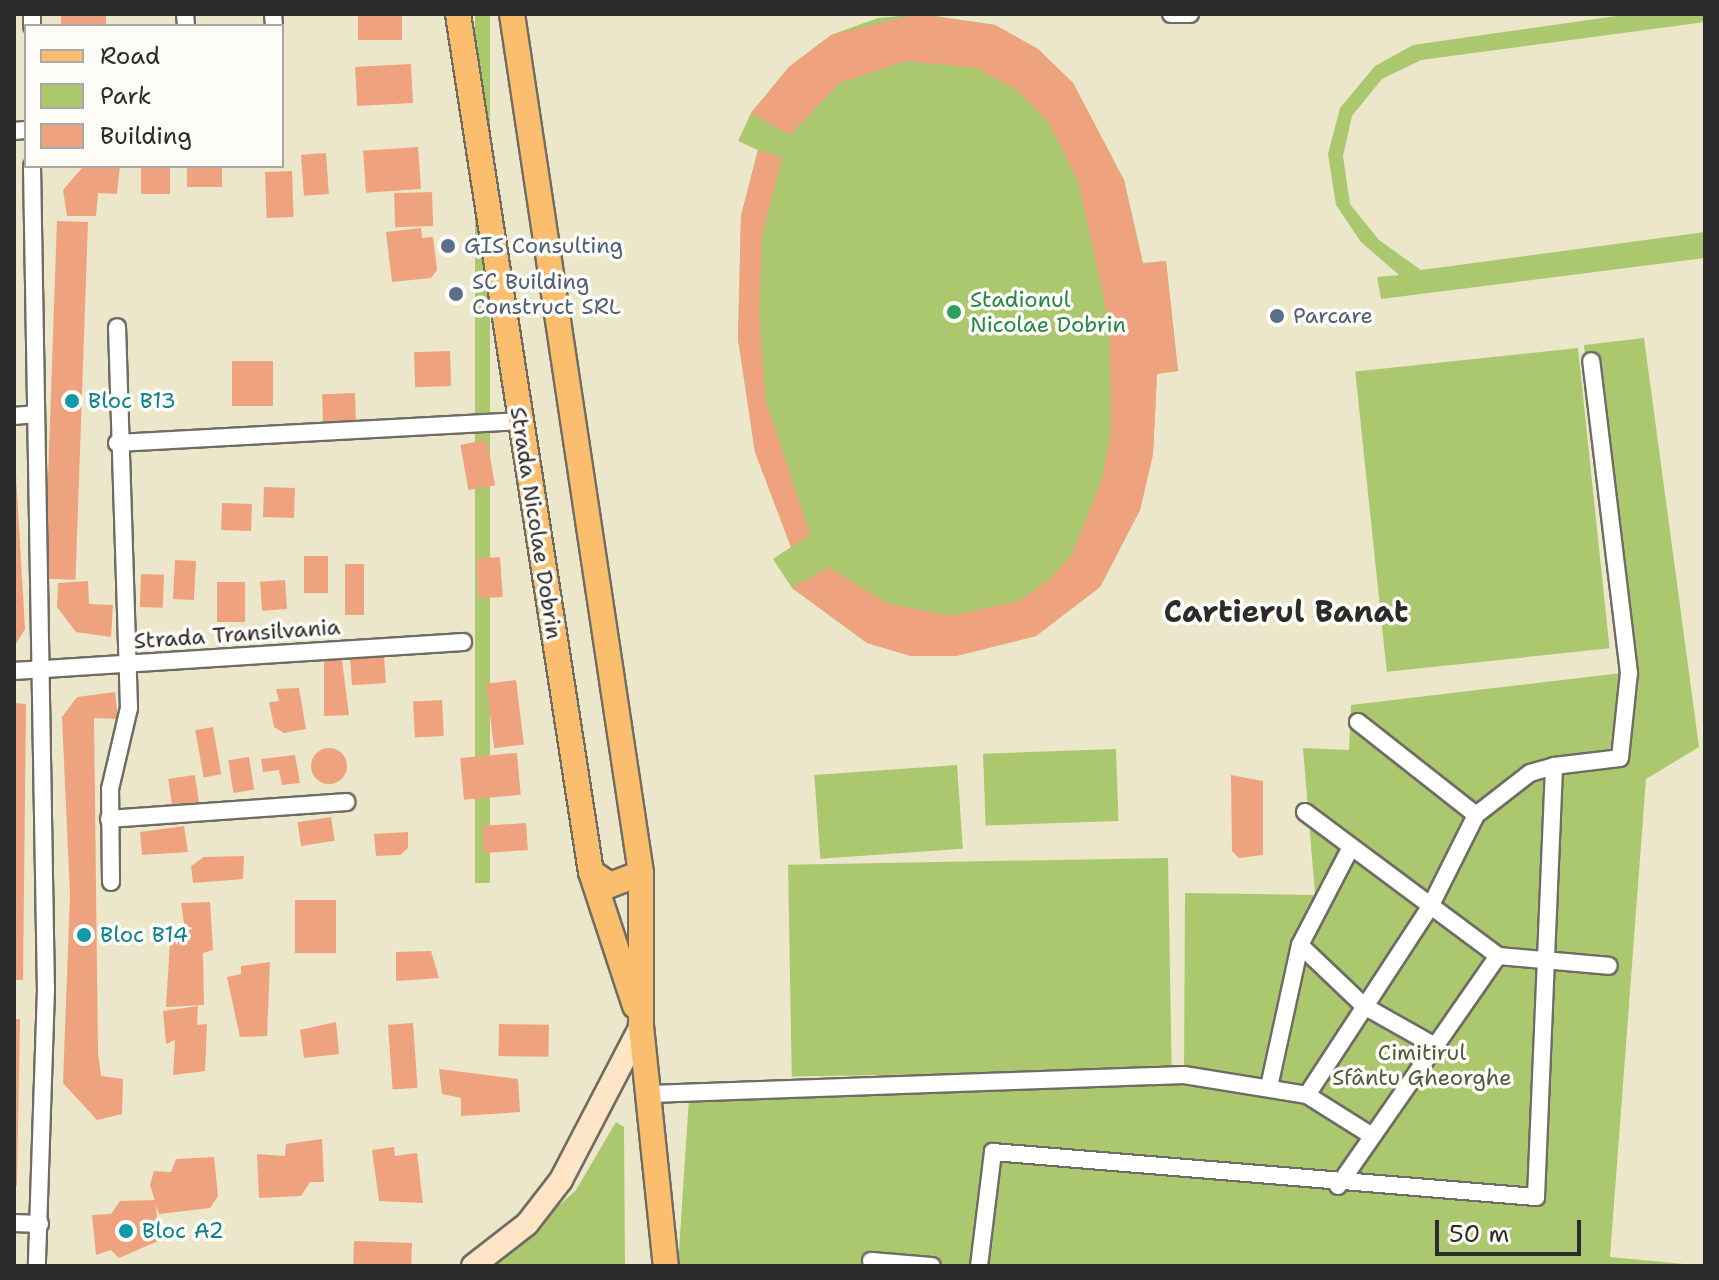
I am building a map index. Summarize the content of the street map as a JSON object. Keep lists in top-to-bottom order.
{
  "streets": {
    "main road": ["Strada Nicolae Dobrin"],
    "street": ["Strada Transilvania"]
  },
  "districts": ["Cartierul Banat"],
  "parks": ["Cimitirul Sfântu Gheorghe"],
  "places": [
    "GIS Consulting",
    "SC Building Construct SRL",
    "Stadionul Nicolae Dobrin",
    "Parcare",
    "Bloc B13",
    "Bloc B14",
    "Bloc A2"
  ],
  "legend": ["Road", "Park", "Building"],
  "scale_bar": "50 m"
}
